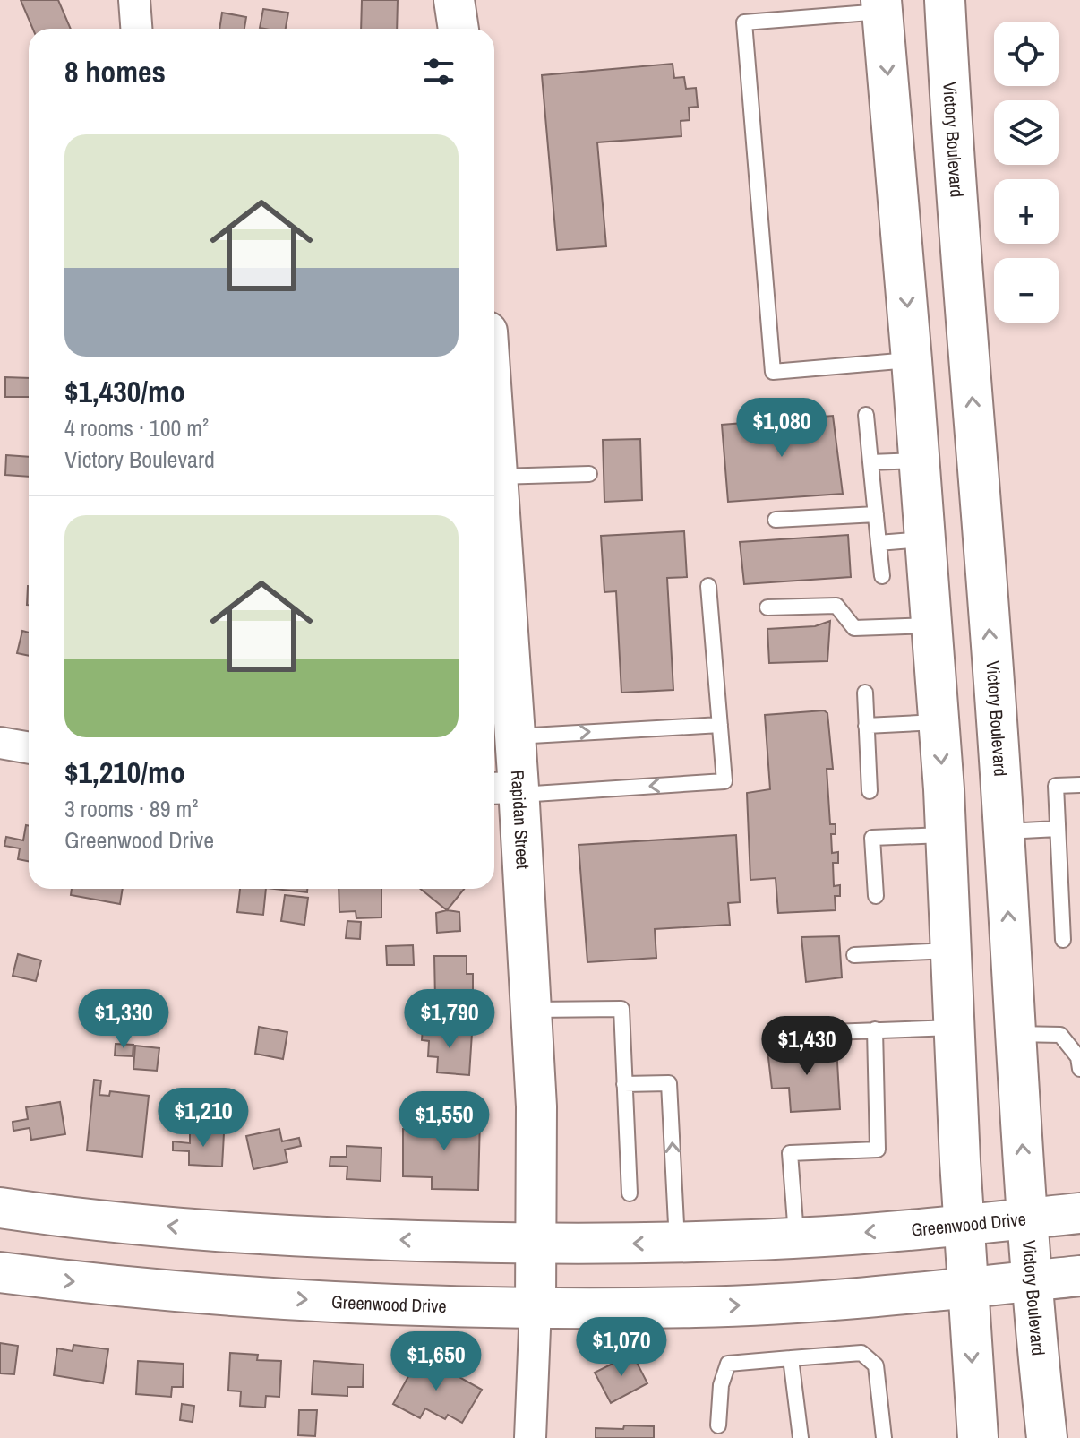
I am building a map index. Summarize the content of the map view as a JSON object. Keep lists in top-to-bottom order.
{
  "streets": {
    "main road": ["Victory Boulevard", "Rapidan Street", "Greenwood Drive"]
  },
  "crossings": [
    ["Victory Boulevard", "Greenwood Drive"],
    ["Rapidan Street", "Greenwood Drive"]
  ],
  "page": {
    "map_buttons": ["+", "−"],
    "heading": "8 homes",
    "list": [
      {
        "name": "$1,430/mo",
        "note": "4 rooms · 100 m² · Victory Boulevard"
      },
      {
        "name": "$1,210/mo",
        "note": "3 rooms · 89 m² · Greenwood Drive"
      }
    ],
    "price": [
      "$1,080",
      "$1,330",
      "$1,790",
      "$1,430",
      "$1,210",
      "$1,550",
      "$1,070",
      "$1,650"
    ]
  }
}
